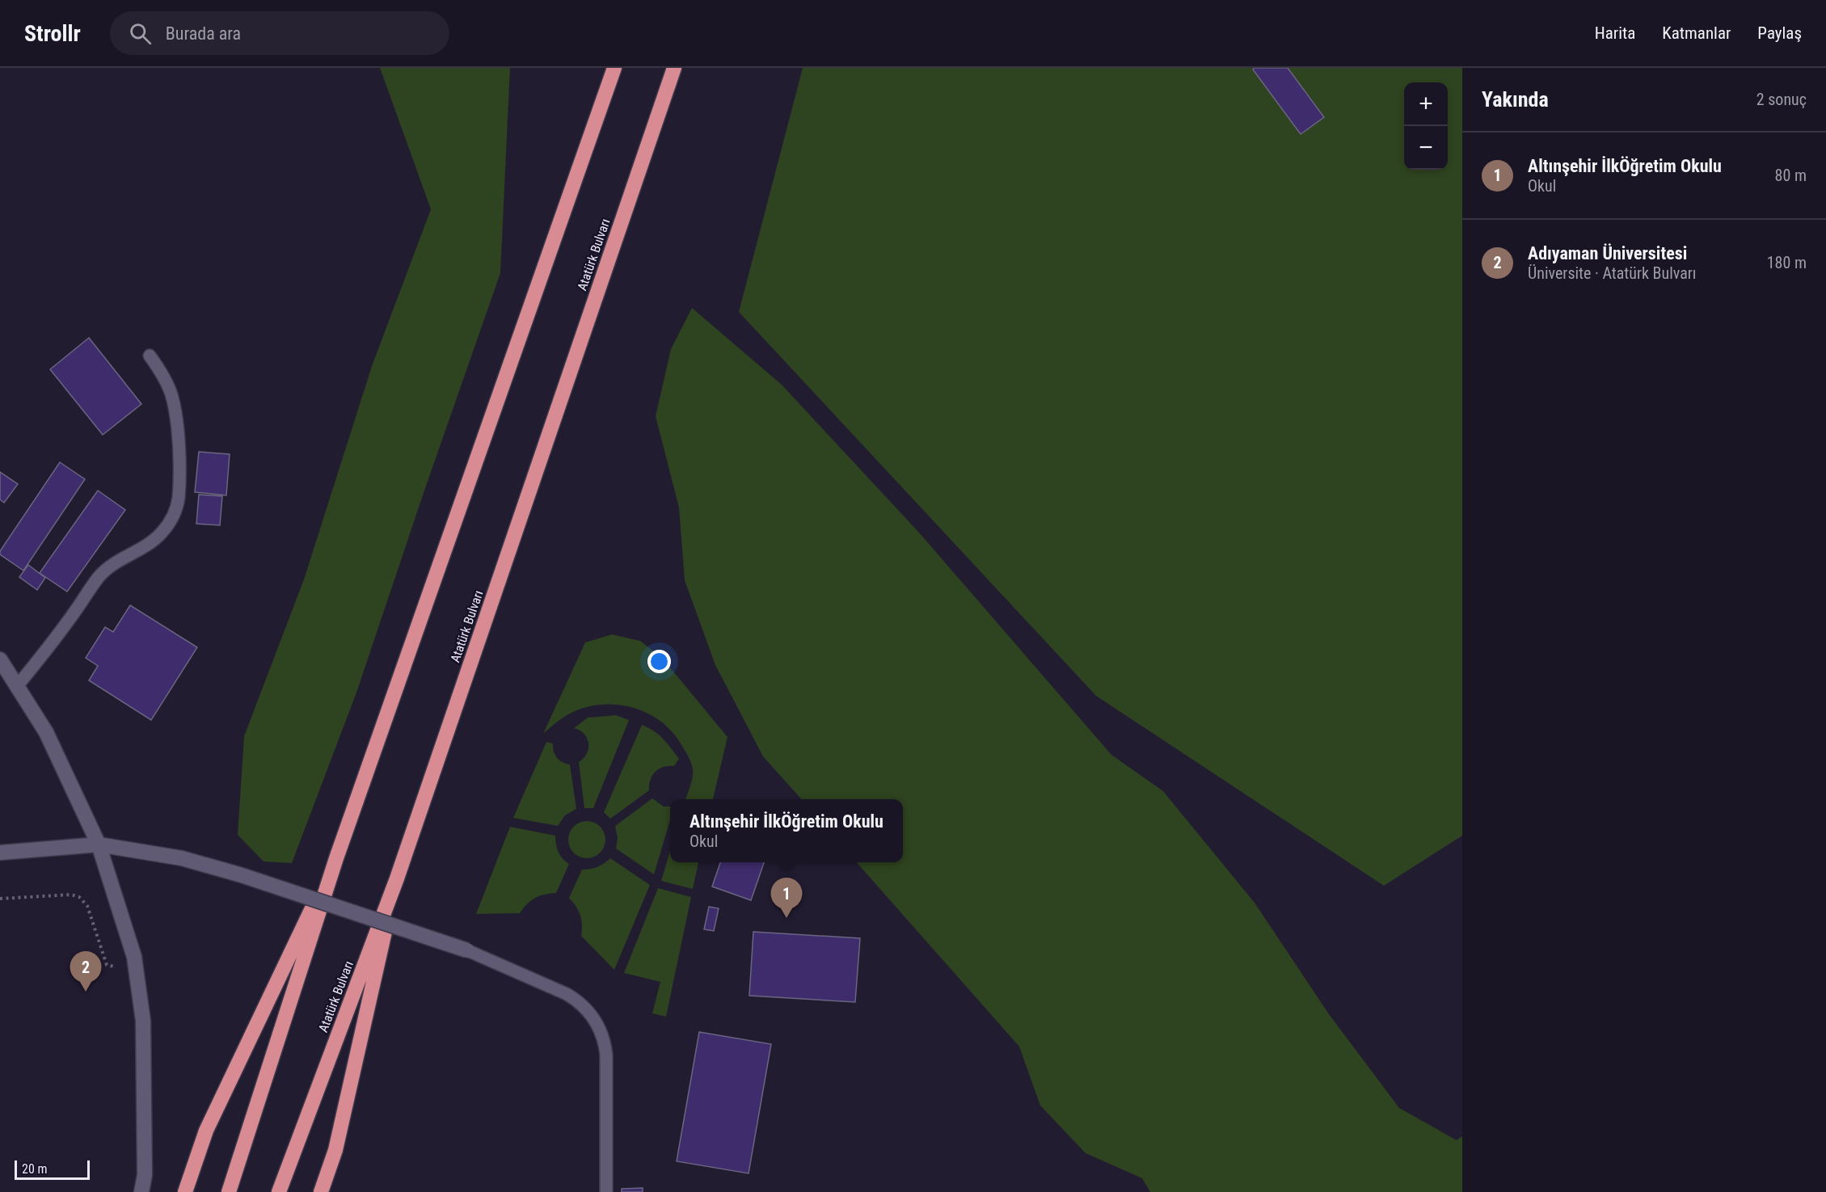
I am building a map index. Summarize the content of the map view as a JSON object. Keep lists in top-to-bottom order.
{
  "streets": {
    "highway": ["Atatürk Bulvarı"]
  },
  "scale_bar": "20 m",
  "page": {
    "header": "Strollr",
    "search": "Burada ara",
    "nav": ["Harita", "Katmanlar", "Paylaş"],
    "heading": ["Yakında", "2 sonuç"],
    "map_buttons": ["+", "−"],
    "list": [
      {
        "mark": "1",
        "name": "Altınşehir İlkÖğretim Okulu",
        "note": "Okul",
        "value": "80 m"
      },
      {
        "mark": "2",
        "name": "Adıyaman Üniversitesi",
        "note": "Üniversite · Atatürk Bulvarı",
        "value": "180 m"
      }
    ],
    "popup": ["Altınşehir İlkÖğretim Okulu", "Okul"],
    "pins": ["1", "2"],
    "scale": "20 m"
  }
}
